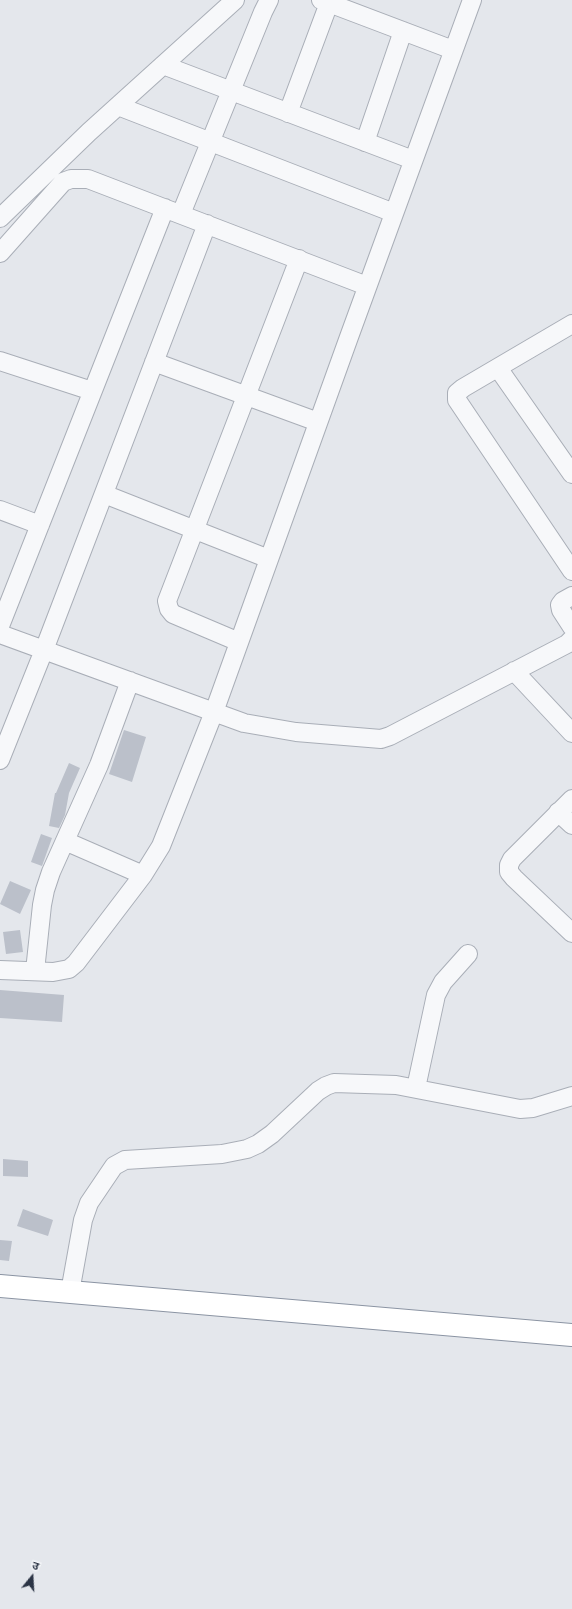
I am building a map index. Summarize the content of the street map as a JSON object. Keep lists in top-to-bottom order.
{
  "north": "top"
}
